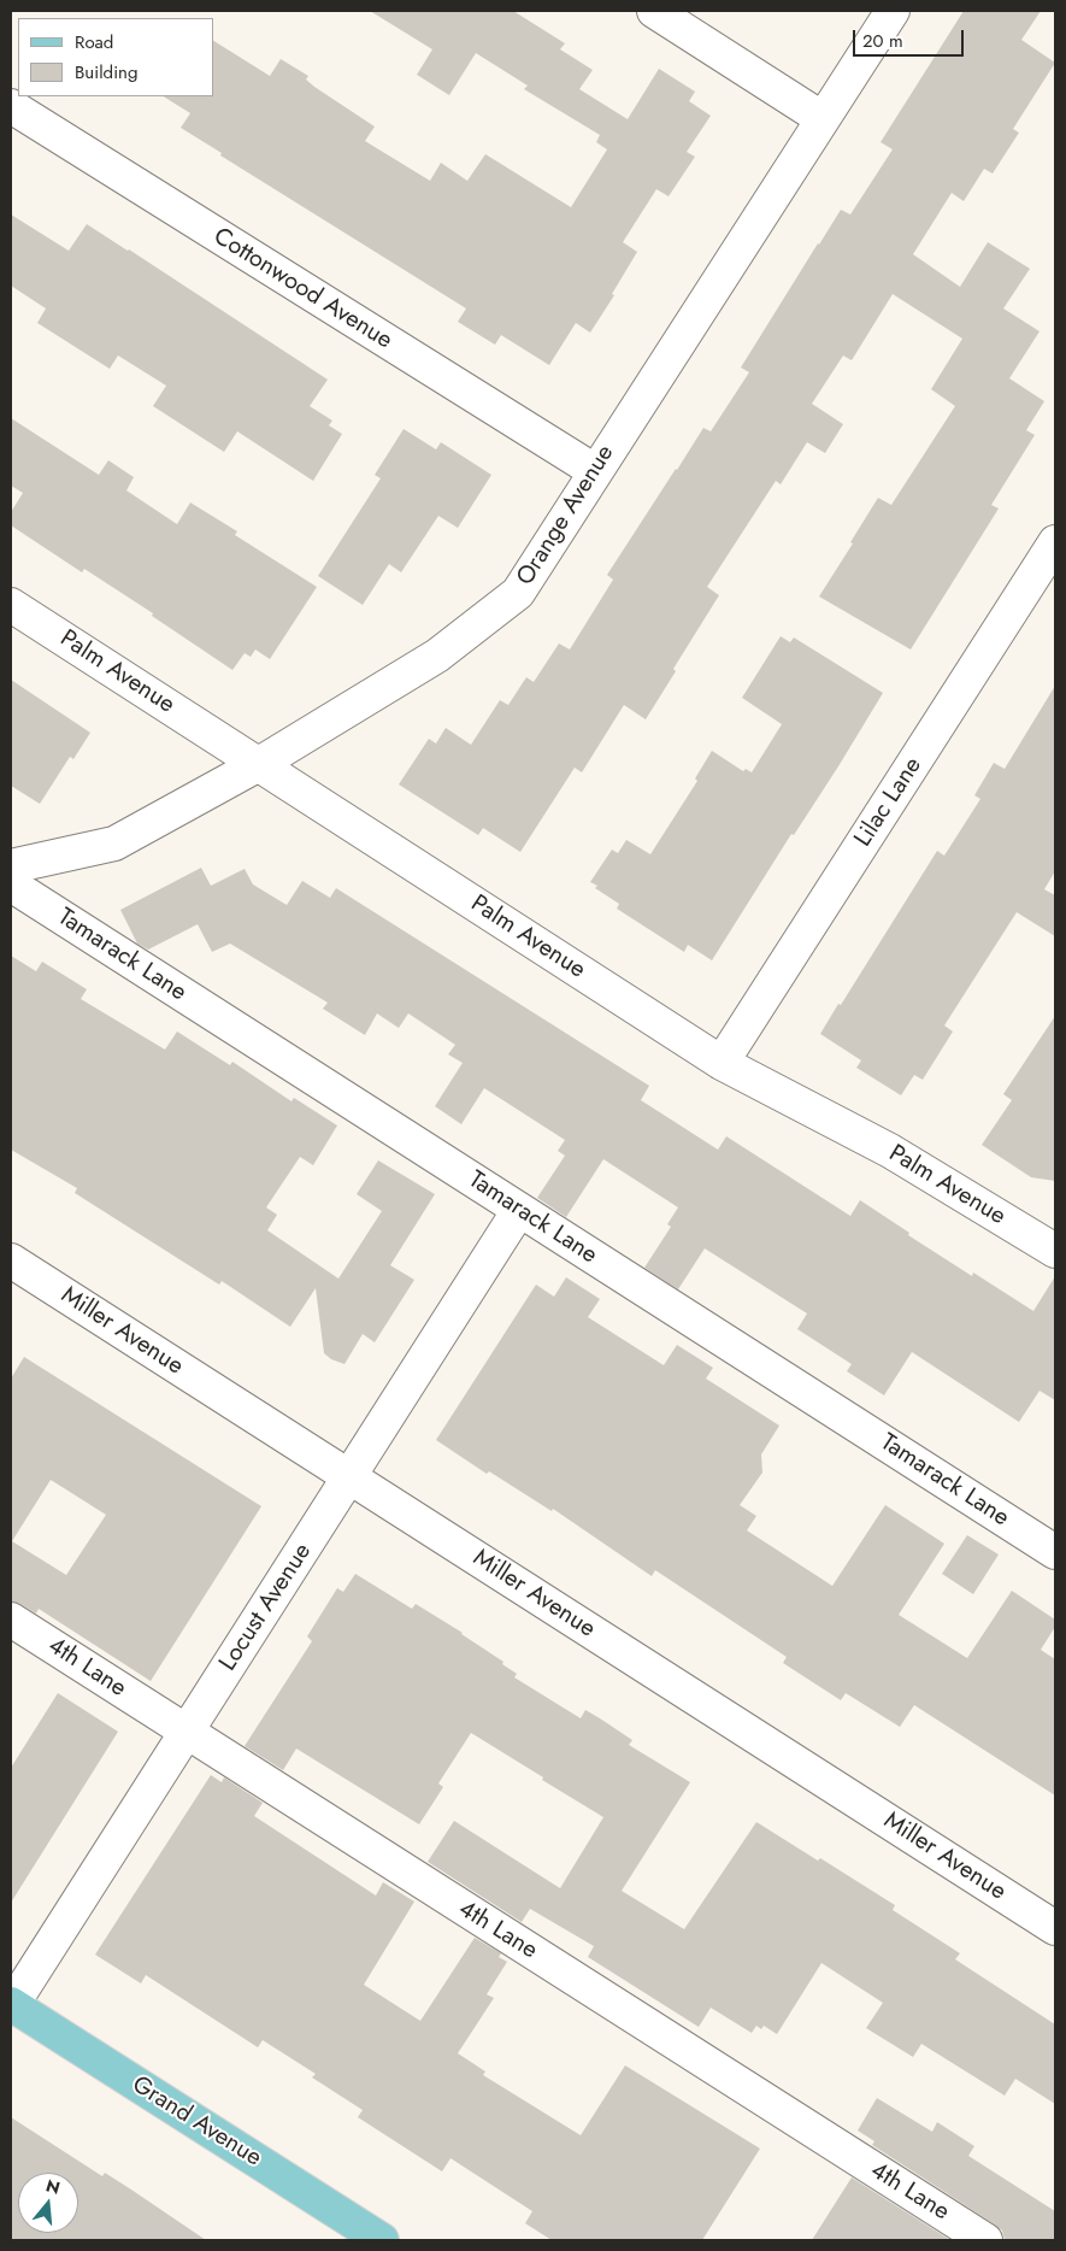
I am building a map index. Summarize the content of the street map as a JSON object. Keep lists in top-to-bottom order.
{
  "streets": {
    "main road": ["Grand Avenue"],
    "street": [
      "Cottonwood Avenue",
      "Orange Avenue",
      "Palm Avenue",
      "Lilac Lane",
      "Tamarack Lane",
      "Miller Avenue",
      "Locust Avenue",
      "4th Lane"
    ]
  },
  "crossings": [
    ["Cottonwood Avenue", "Orange Avenue"],
    ["Orange Avenue", "Palm Avenue"],
    ["Palm Avenue", "Lilac Lane"],
    ["Tamarack Lane", "Locust Avenue"],
    ["Miller Avenue", "Locust Avenue"],
    ["Locust Avenue", "4th Lane"],
    ["Locust Avenue", "Grand Avenue"]
  ],
  "legend": ["Road", "Building"],
  "scale_bar": "20 m",
  "north": "top"
}
